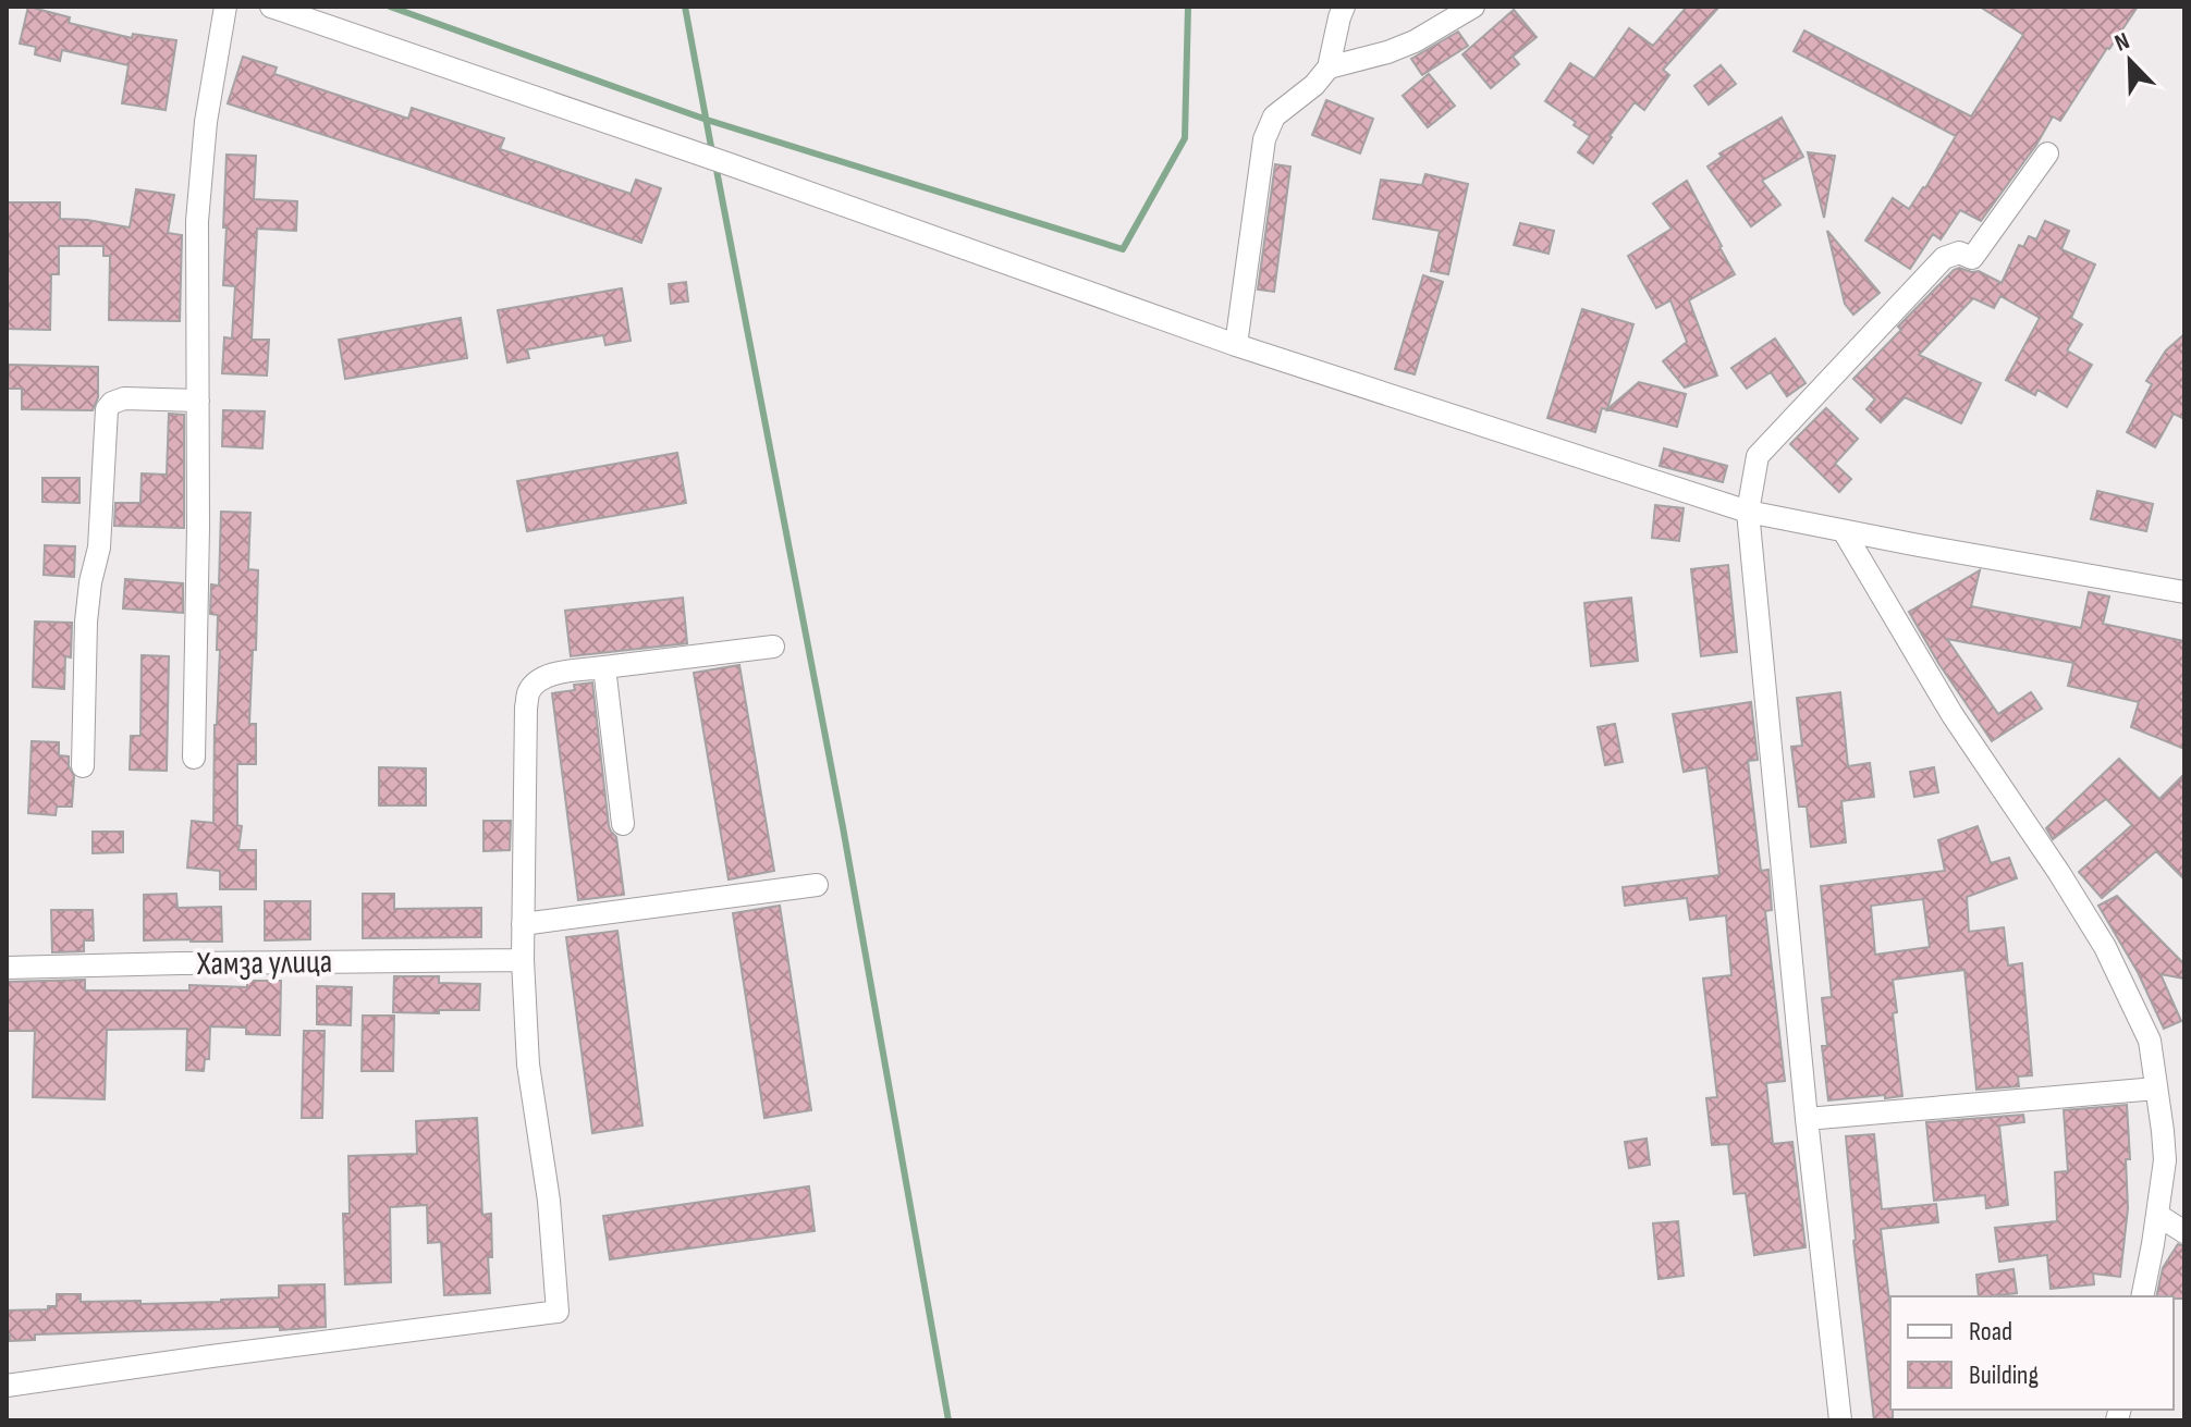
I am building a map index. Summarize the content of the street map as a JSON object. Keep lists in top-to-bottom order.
{
  "streets": {
    "street": ["Хамза улица"]
  },
  "legend": ["Road", "Building"],
  "north": "top left"
}
